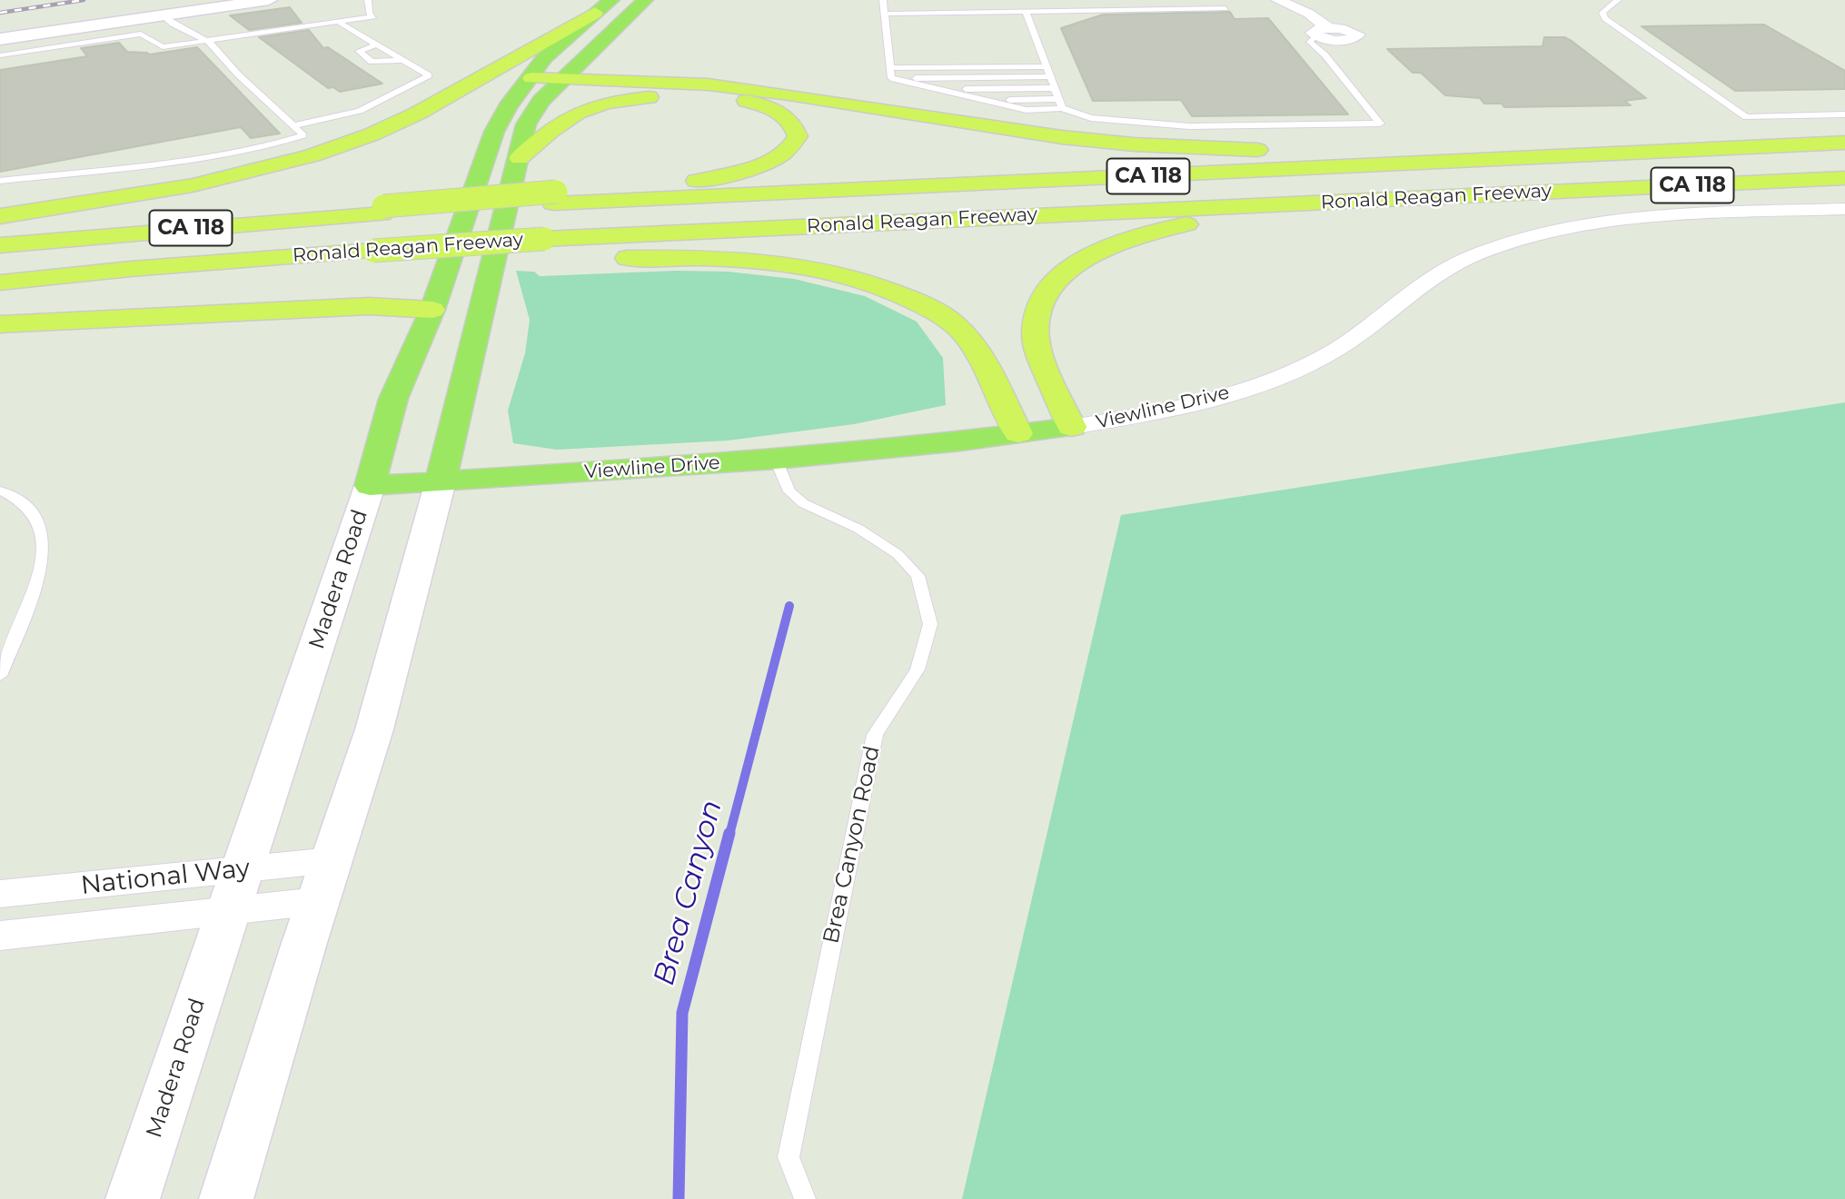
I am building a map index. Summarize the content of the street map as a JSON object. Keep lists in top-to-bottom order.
{
  "streets": {
    "highway": ["CA 118", "Ronald Reagan Freeway"],
    "main road": ["Viewline Drive", "Madera Road"],
    "street": ["National Way"],
    "lane": ["Brea Canyon Road"]
  },
  "crossings": [
    ["CA 118", "Ronald Reagan Freeway"],
    ["Viewline Drive", "Madera Road"],
    ["Viewline Drive", "Brea Canyon Road"],
    ["Madera Road", "National Way"]
  ],
  "water": ["Brea Canyon"]
}
